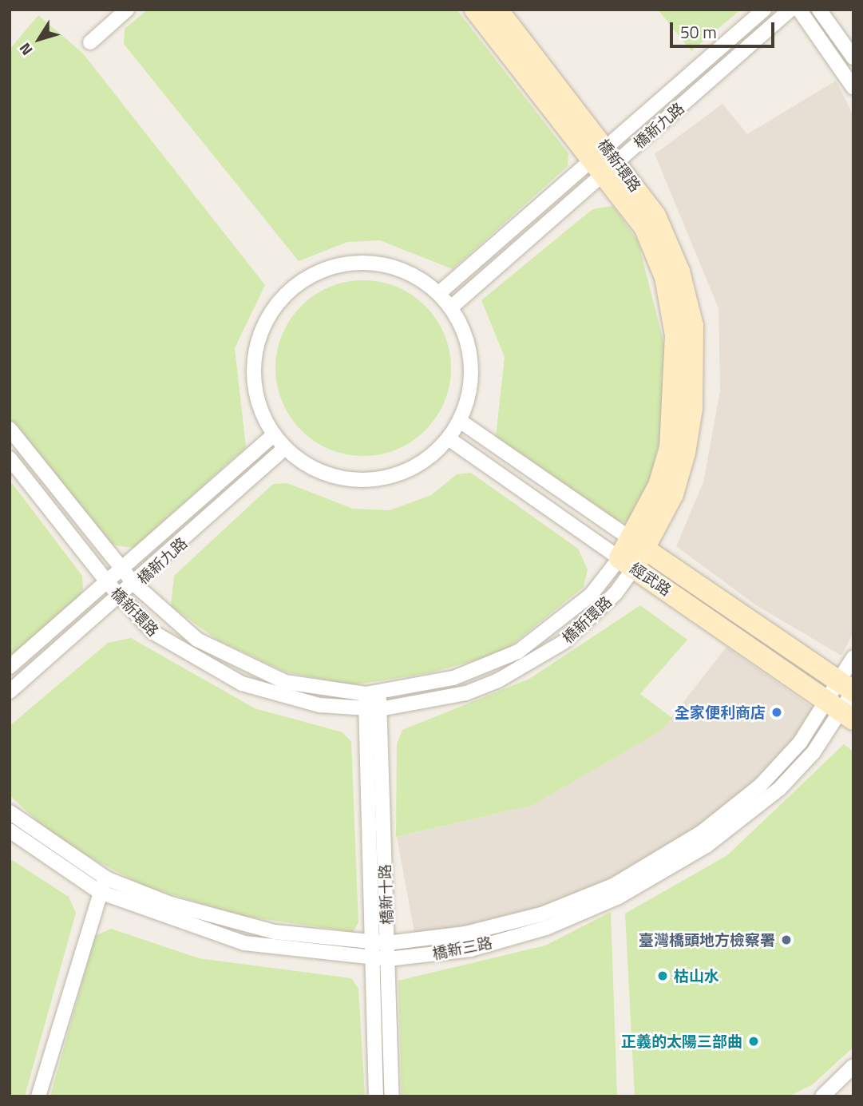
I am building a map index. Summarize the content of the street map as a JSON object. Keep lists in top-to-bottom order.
{
  "streets": {
    "street": [
      "橋新九路",
      "橋新環路",
      "經武路",
      "橋新十路",
      "橋新三路"
    ]
  },
  "crossings": [
    ["橋新九路", "橋新環路"],
    ["橋新環路", "經武路"],
    ["橋新環路", "橋新十路"],
    ["經武路", "橋新三路"],
    ["橋新十路", "橋新三路"]
  ],
  "places": [
    "全家便利商店",
    "臺灣橋頭地方檢察署",
    "枯山水",
    "正義的太陽三部曲"
  ],
  "scale_bar": "50 m",
  "north": "bottom left"
}
